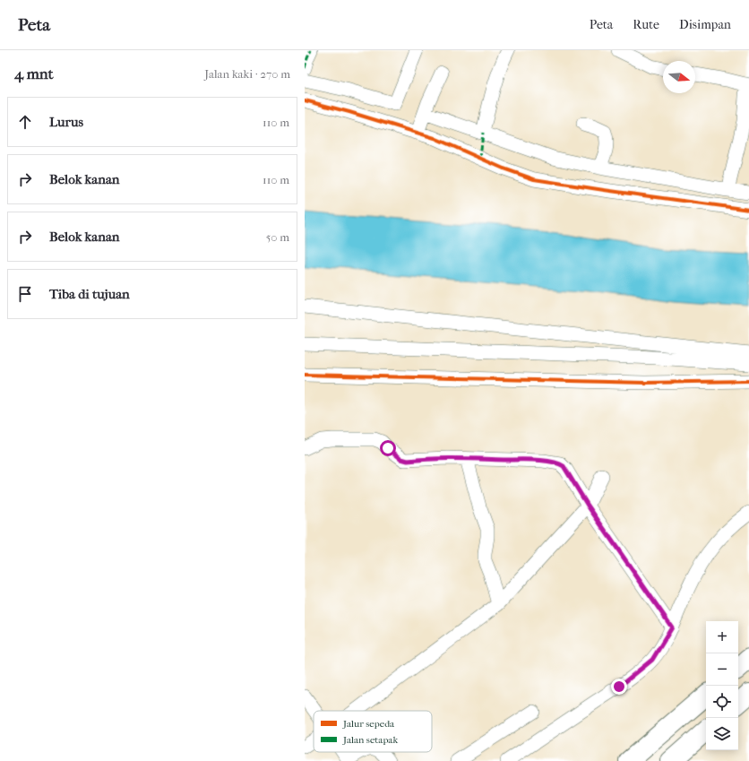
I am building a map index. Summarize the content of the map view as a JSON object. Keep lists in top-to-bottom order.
{
  "legend": ["Jalur sepeda", "Jalan setapak"],
  "north": "right",
  "page": {
    "header": "Peta",
    "nav": ["Peta", "Rute", "Disimpan"],
    "heading": ["4 mnt", "Jalan kaki · 270 m"],
    "list": [
      ["Lurus", "110 m"],
      ["Belok kanan", "110 m"],
      ["Belok kanan", "50 m"],
      "Tiba di tujuan"
    ],
    "map_buttons": ["+", "−"]
  }
}
